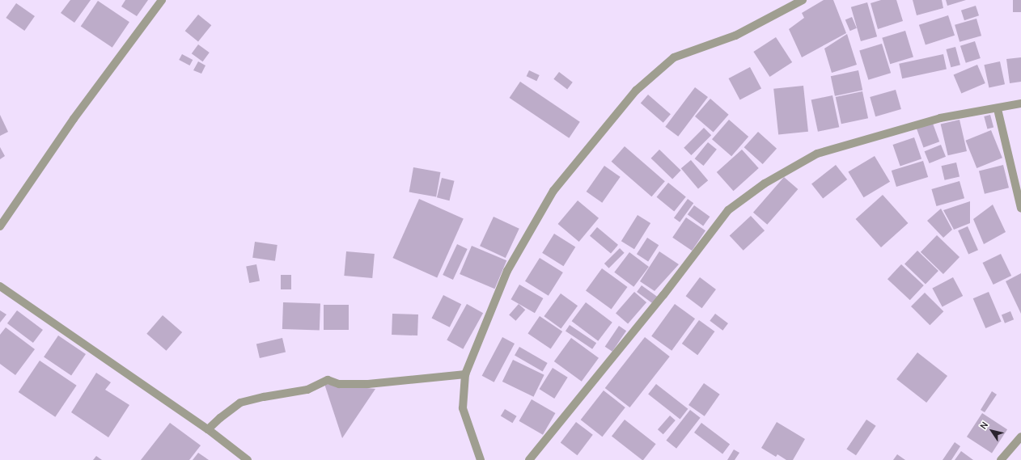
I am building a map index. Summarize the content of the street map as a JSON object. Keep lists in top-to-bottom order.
{
  "north": "top left"
}
